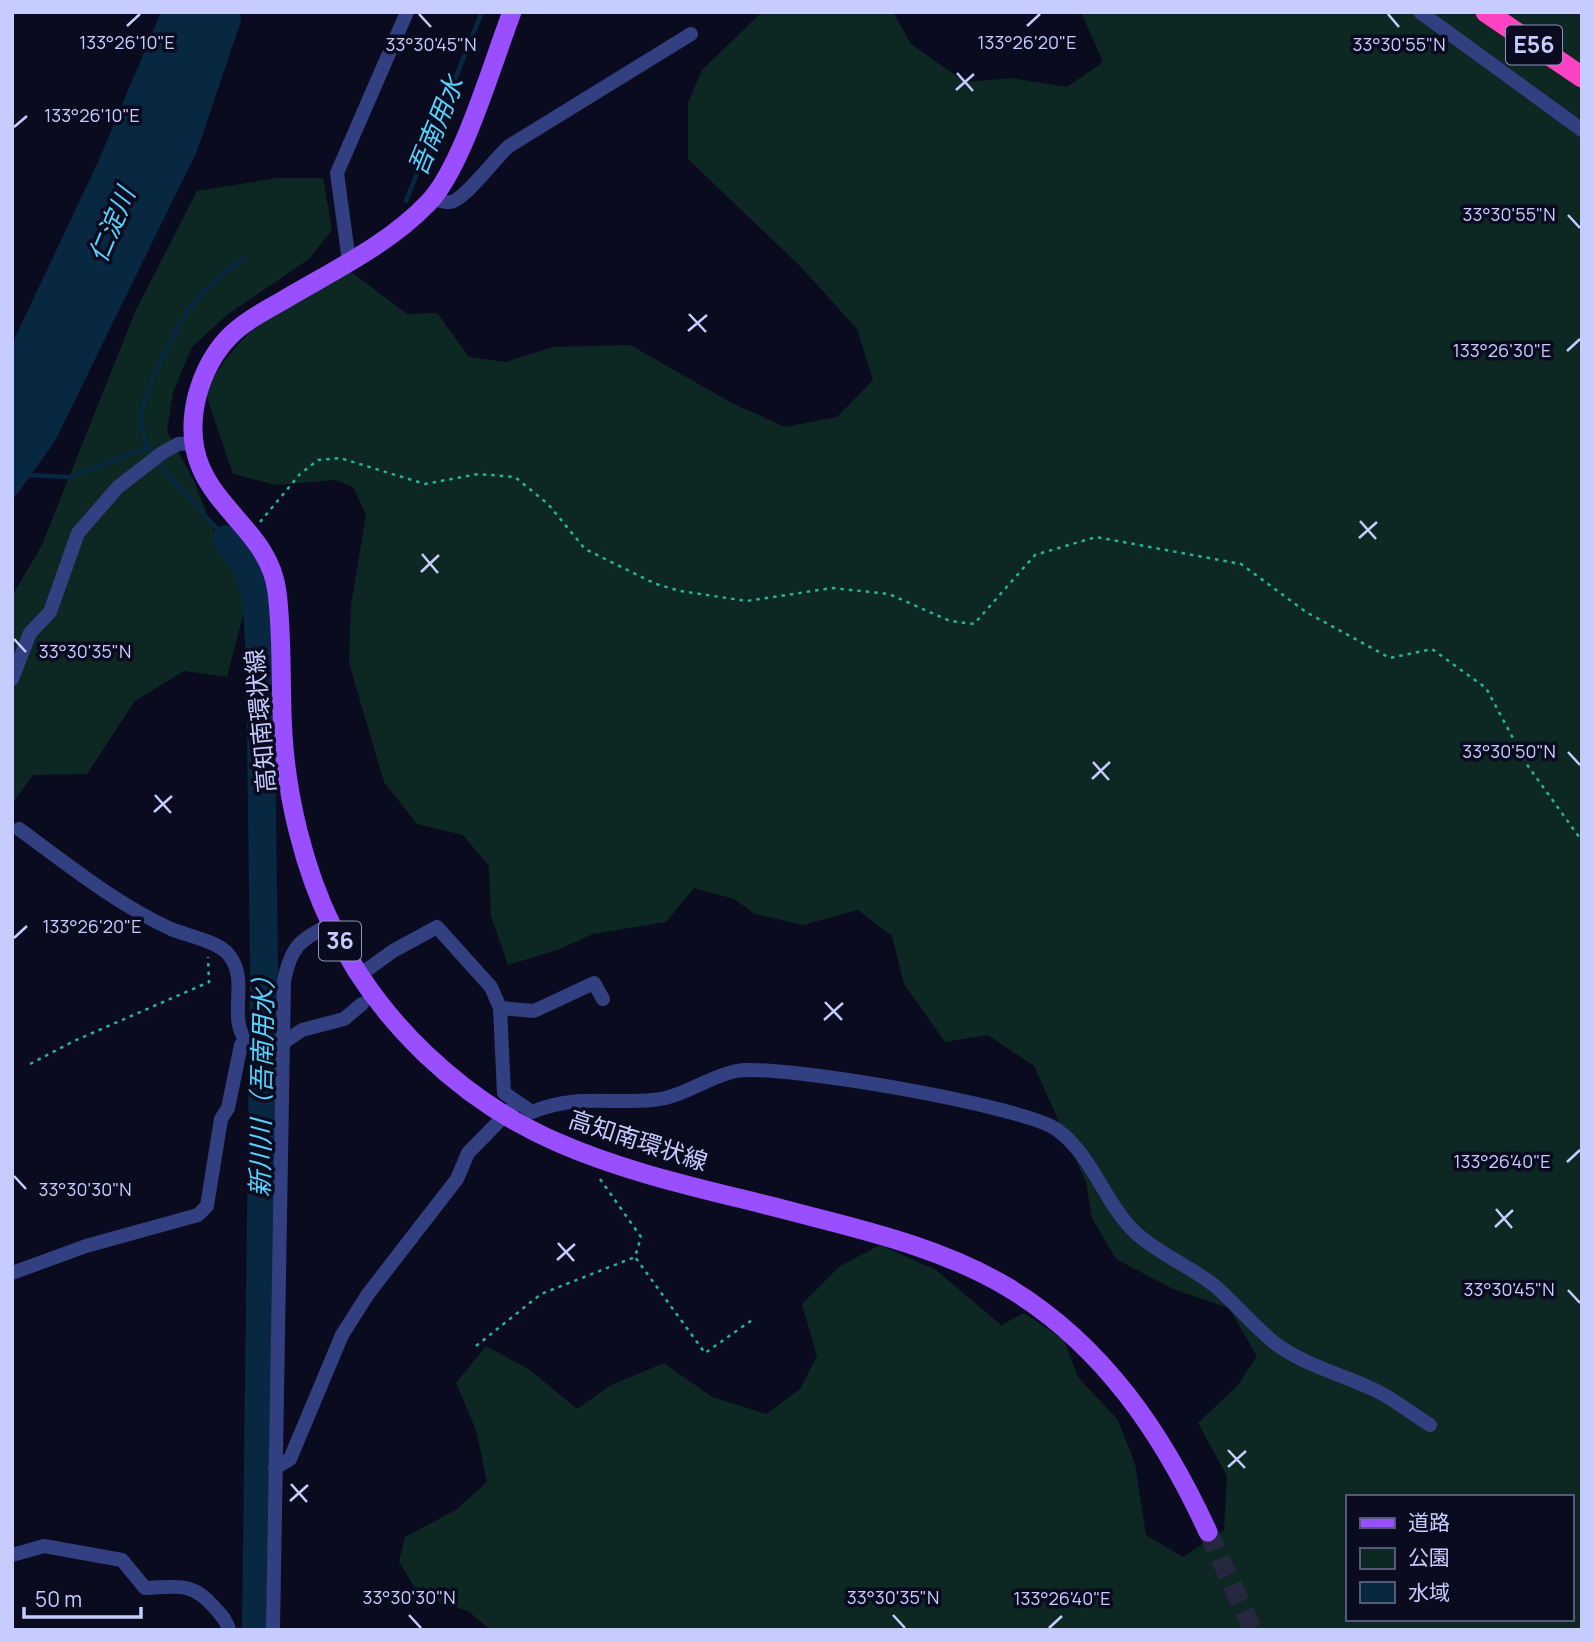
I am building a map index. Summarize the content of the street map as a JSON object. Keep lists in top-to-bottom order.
{
  "streets": {
    "highway": ["E56"],
    "main road": ["高知南環状線", "36"]
  },
  "water": ["吾南用水", "仁淀川", "新川川（吾南用水）"],
  "legend": ["道路", "公園", "水域"],
  "scale_bar": "50 m",
  "coordinates": [
    "133°26'10\"E",
    "133°26'20\"E",
    "33°30'45\"N",
    "33°30'55\"N",
    "133°26'30\"E",
    "33°30'35\"N",
    "33°30'50\"N",
    "133°26'40\"E",
    "33°30'30\"N"
  ]
}
